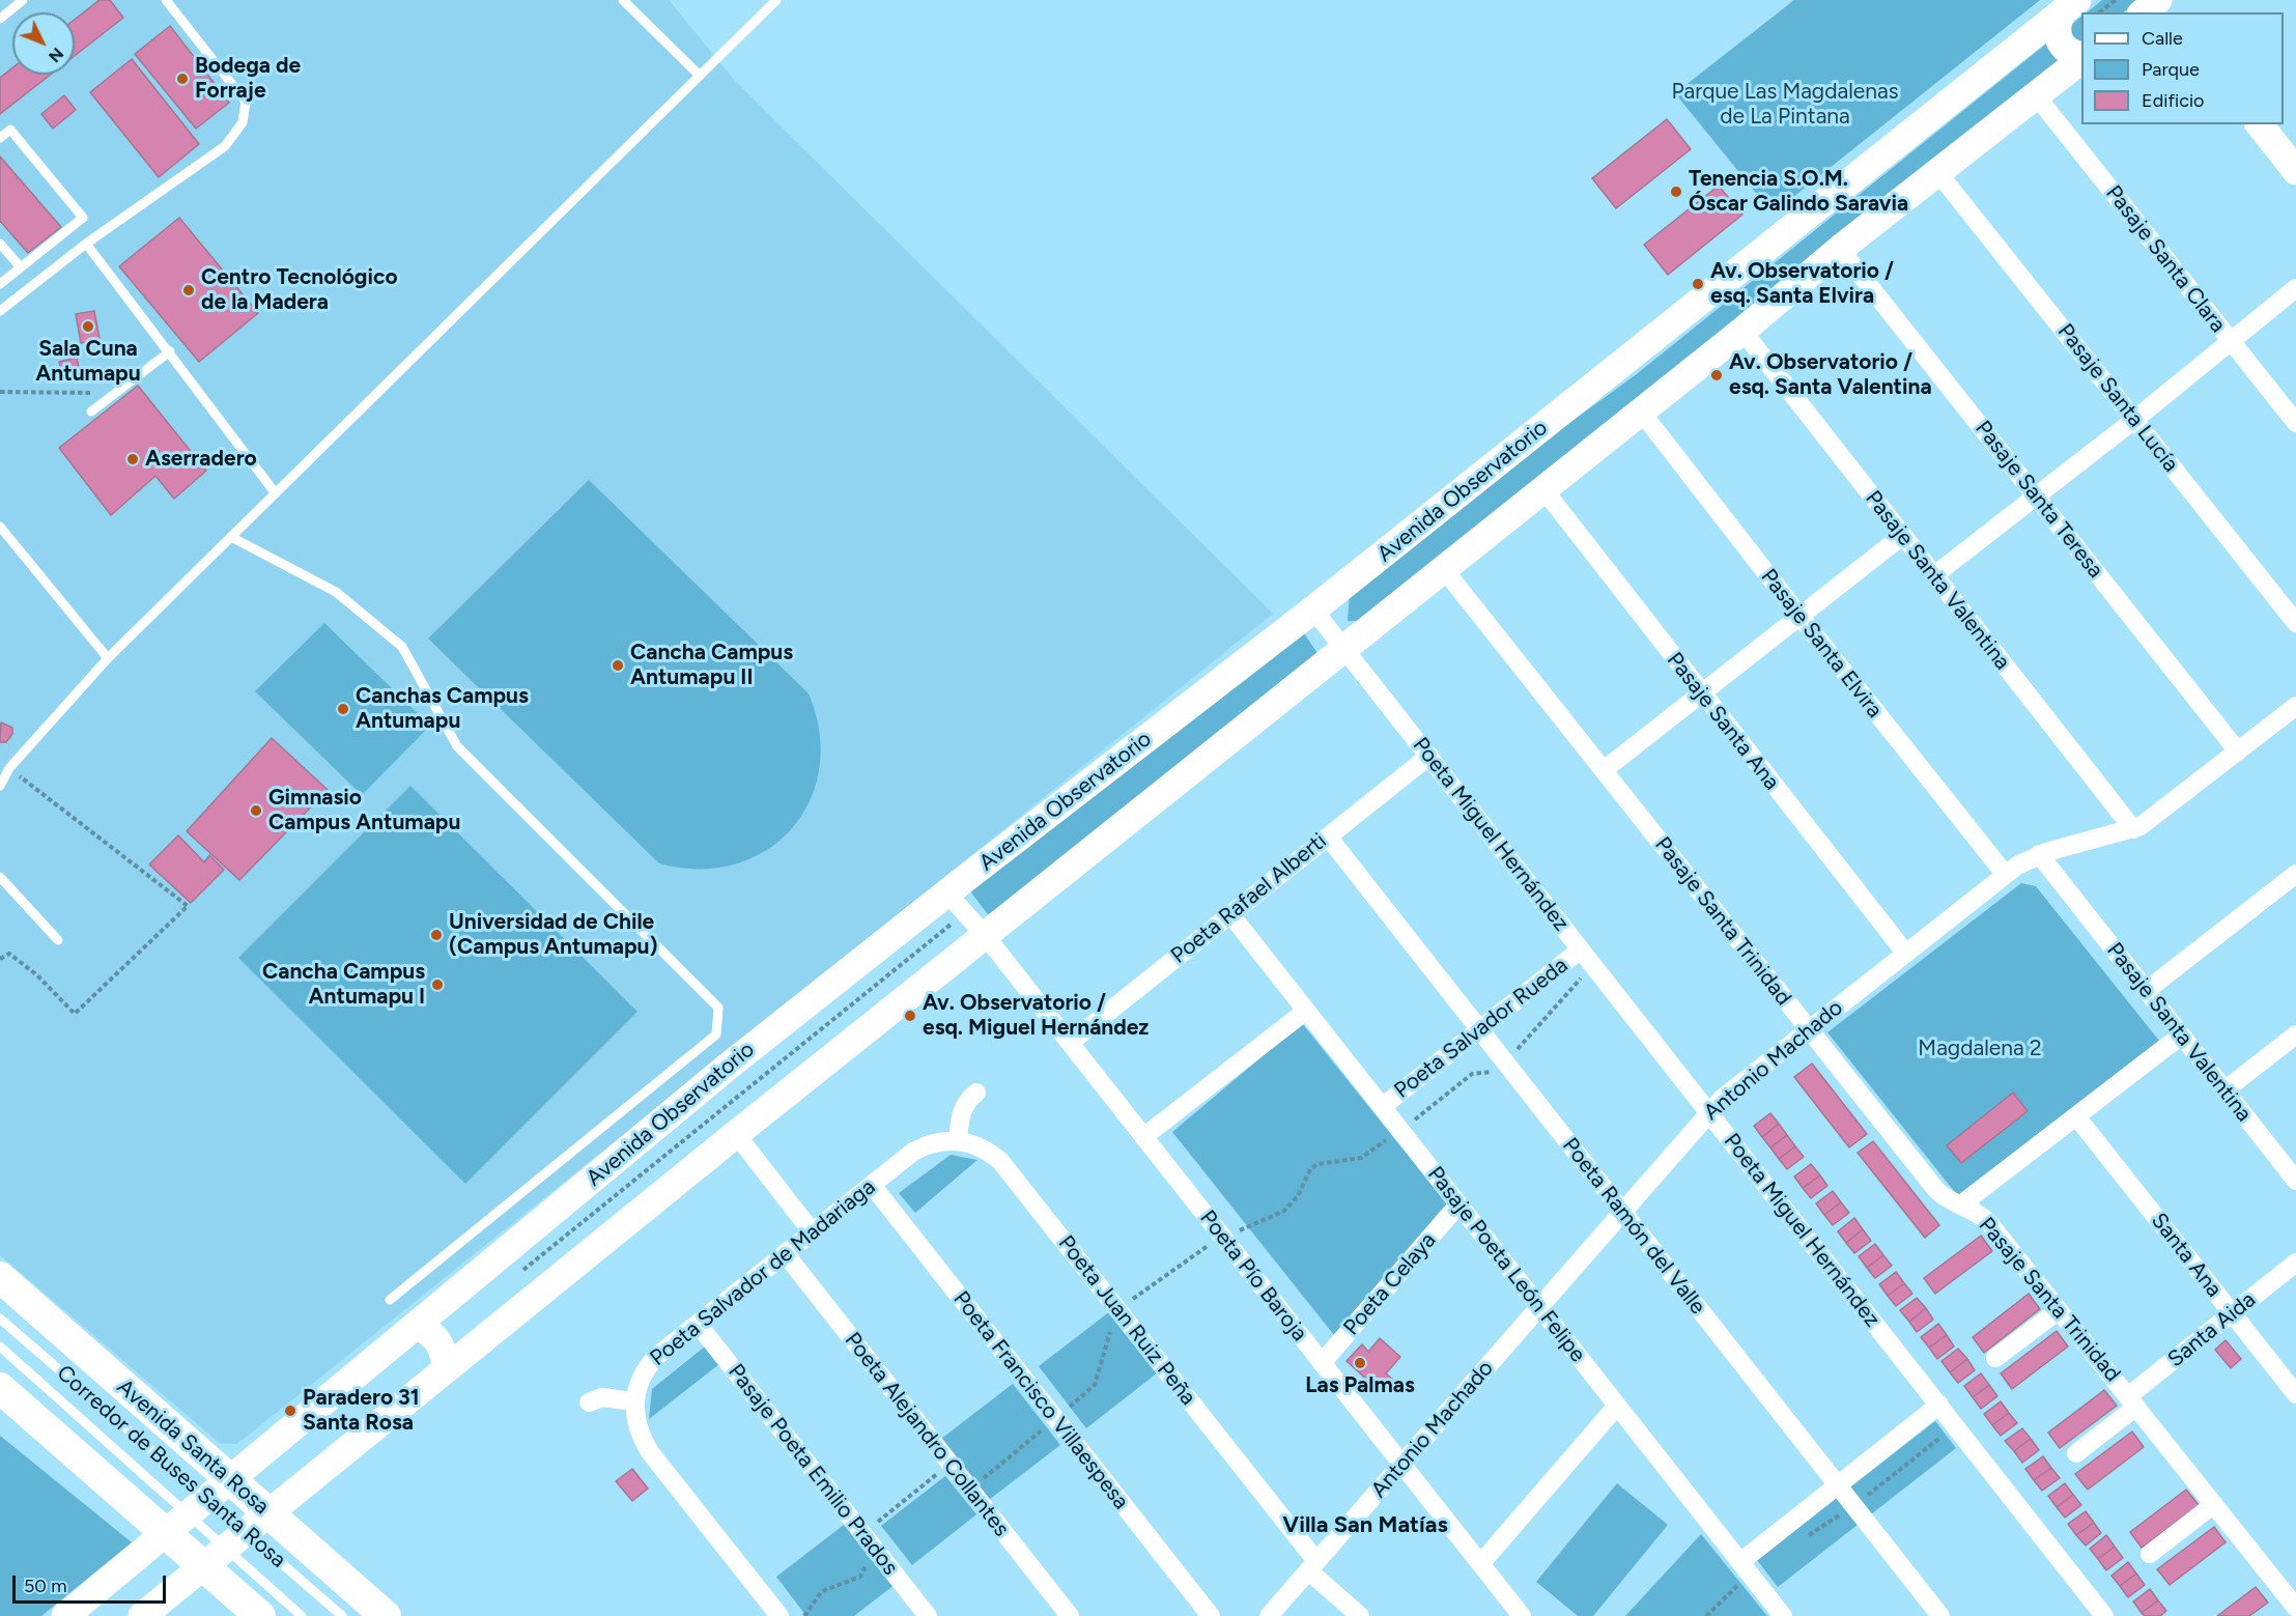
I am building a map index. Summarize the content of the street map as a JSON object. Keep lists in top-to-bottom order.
{
  "streets": {
    "main road": ["Avenida Observatorio", "Avenida Santa Rosa"],
    "street": [
      "Pasaje Santa Clara",
      "Pasaje Santa Lucía",
      "Pasaje Santa Teresa",
      "Pasaje Santa Valentina",
      "Pasaje Santa Elvira",
      "Pasaje Santa Ana",
      "Poeta Miguel Hernández",
      "Poeta Rafael Alberti",
      "Pasaje Santa Trinidad",
      "Poeta Salvador Rueda",
      "Antonio Machado",
      "Poeta Ramón del Valle",
      "Santa Ana",
      "Pasaje Poeta León Felipe",
      "Poeta Salvador de Madariaga",
      "Poeta Pío Baroja",
      "Poeta Celaya",
      "Poeta Juan Ruiz Peña",
      "Santa Aida",
      "Poeta Francisco Villaespesa",
      "Poeta Alejandro Collantes",
      "Pasaje Poeta Emilio Prados"
    ],
    "lane": ["Corredor de Buses Santa Rosa"]
  },
  "crossings": [
    ["Avenida Observatorio", "Poeta Miguel Hernández"],
    ["Avenida Observatorio", "Poeta Pío Baroja"],
    ["Avenida Observatorio", "Avenida Santa Rosa"],
    ["Avenida Observatorio", "Corredor de Buses Santa Rosa"],
    ["Pasaje Santa Teresa", "Antonio Machado"],
    ["Pasaje Santa Valentina", "Antonio Machado"],
    ["Pasaje Santa Elvira", "Antonio Machado"],
    ["Pasaje Santa Ana", "Antonio Machado"],
    ["Poeta Miguel Hernández", "Poeta Rafael Alberti"],
    ["Poeta Miguel Hernández", "Poeta Salvador Rueda"],
    ["Poeta Miguel Hernández", "Antonio Machado"],
    ["Poeta Rafael Alberti", "Poeta Ramón del Valle"],
    ["Poeta Rafael Alberti", "Pasaje Poeta León Felipe"],
    ["Poeta Rafael Alberti", "Poeta Pío Baroja"],
    ["Pasaje Santa Trinidad", "Antonio Machado"],
    ["Pasaje Santa Trinidad", "Santa Aida"],
    ["Poeta Salvador Rueda", "Poeta Ramón del Valle"],
    ["Poeta Salvador Rueda", "Pasaje Poeta León Felipe"],
    ["Antonio Machado", "Poeta Ramón del Valle"],
    ["Antonio Machado", "Pasaje Poeta León Felipe"],
    ["Antonio Machado", "Poeta Pío Baroja"],
    ["Antonio Machado", "Poeta Juan Ruiz Peña"],
    ["Santa Ana", "Santa Aida"],
    ["Pasaje Poeta León Felipe", "Poeta Celaya"],
    ["Poeta Salvador de Madariaga", "Poeta Juan Ruiz Peña"],
    ["Poeta Salvador de Madariaga", "Poeta Francisco Villaespesa"],
    ["Poeta Salvador de Madariaga", "Poeta Alejandro Collantes"],
    ["Poeta Salvador de Madariaga", "Pasaje Poeta Emilio Prados"],
    ["Poeta Pío Baroja", "Poeta Celaya"],
    ["Avenida Santa Rosa", "Corredor de Buses Santa Rosa"]
  ],
  "districts": ["Villa San Matías"],
  "parks": ["Parque Las Magdalenas de La Pintana", "Magdalena 2"],
  "places": [
    "Bodega de Forraje",
    "Tenencia S.O.M. Óscar Galindo Saravia",
    "Av. Observatorio / esq. Santa Elvira",
    "Centro Tecnológico de la Madera",
    "Sala Cuna Antumapu",
    "Av. Observatorio / esq. Santa Valentina",
    "Aserradero",
    "Cancha Campus Antumapu II",
    "Canchas Campus Antumapu",
    "Gimnasio Campus Antumapu",
    "Universidad de Chile (Campus Antumapu)",
    "Cancha Campus Antumapu I",
    "Av. Observatorio / esq. Miguel Hernández",
    "Las Palmas",
    "Paradero 31 Santa Rosa"
  ],
  "legend": ["Calle", "Parque", "Edificio"],
  "scale_bar": "50 m",
  "north": "bottom right"
}
